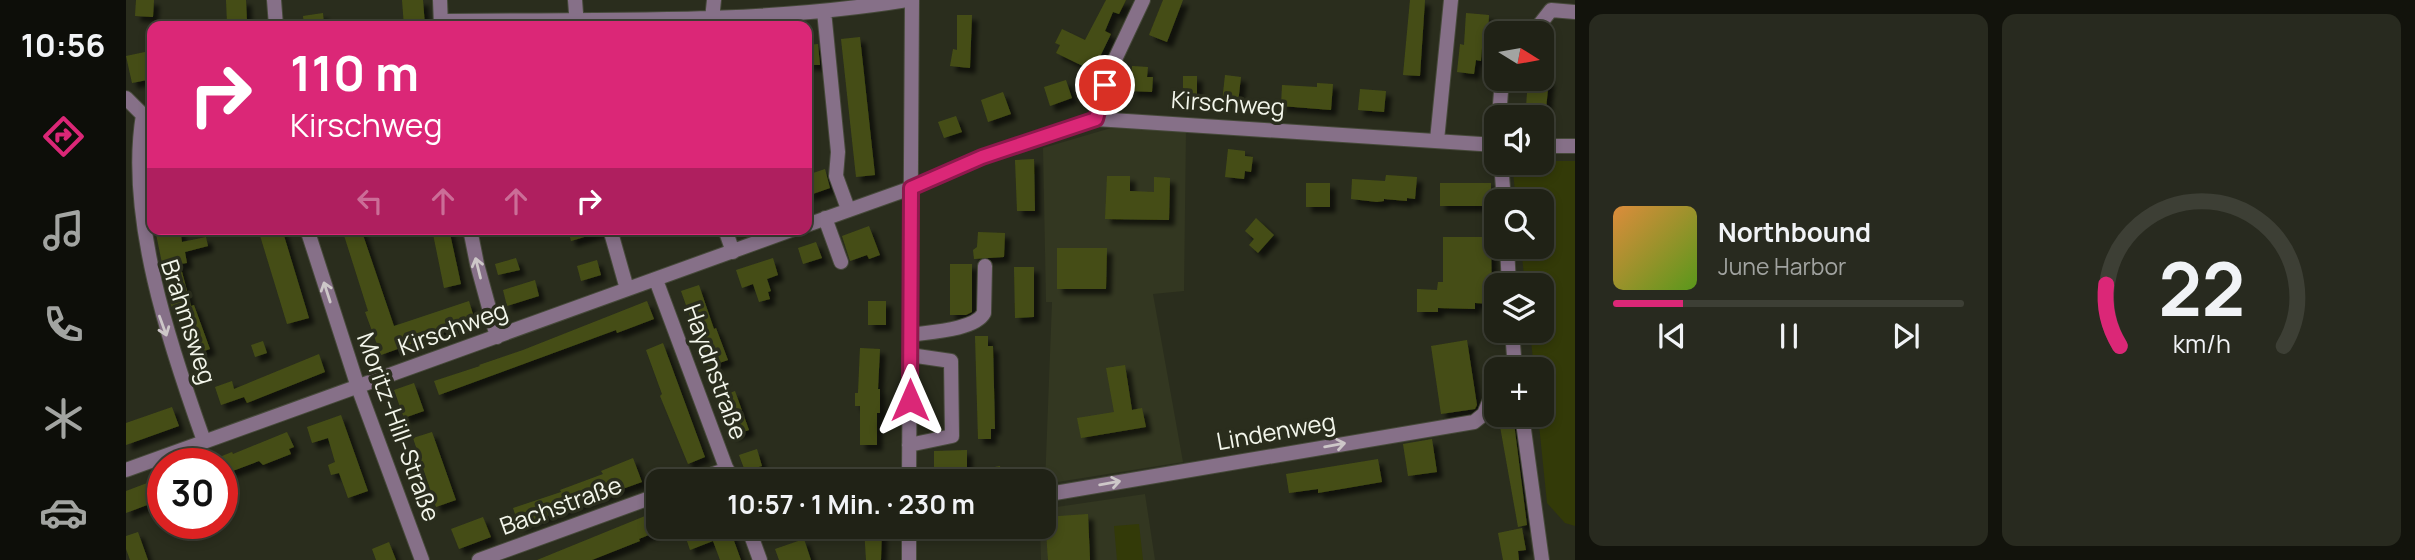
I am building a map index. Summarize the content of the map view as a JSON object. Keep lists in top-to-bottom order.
{
  "streets": {
    "street": [
      "Kirschweg",
      "Brahmsweg",
      "Haydnstraße",
      "Moritz-Hill-Straße",
      "Lindenweg",
      "Bachstraße"
    ]
  },
  "crossings": [
    ["Kirschweg", "Brahmsweg"],
    ["Kirschweg", "Haydnstraße"],
    ["Kirschweg", "Moritz-Hill-Straße"]
  ],
  "one_way": ["Brahmsweg", "Moritz-Hill-Straße", "Lindenweg"],
  "north": "right",
  "page": {
    "tabs": "10:56",
    "map_buttons": "+",
    "turn": ["110 m", "Kirschweg"],
    "song": ["Northbound", "June Harbor"],
    "limit": "30",
    "trip": "10:57 · 1 Min. · 230 m",
    "gauge": ["22", "km/h"]
  }
}
